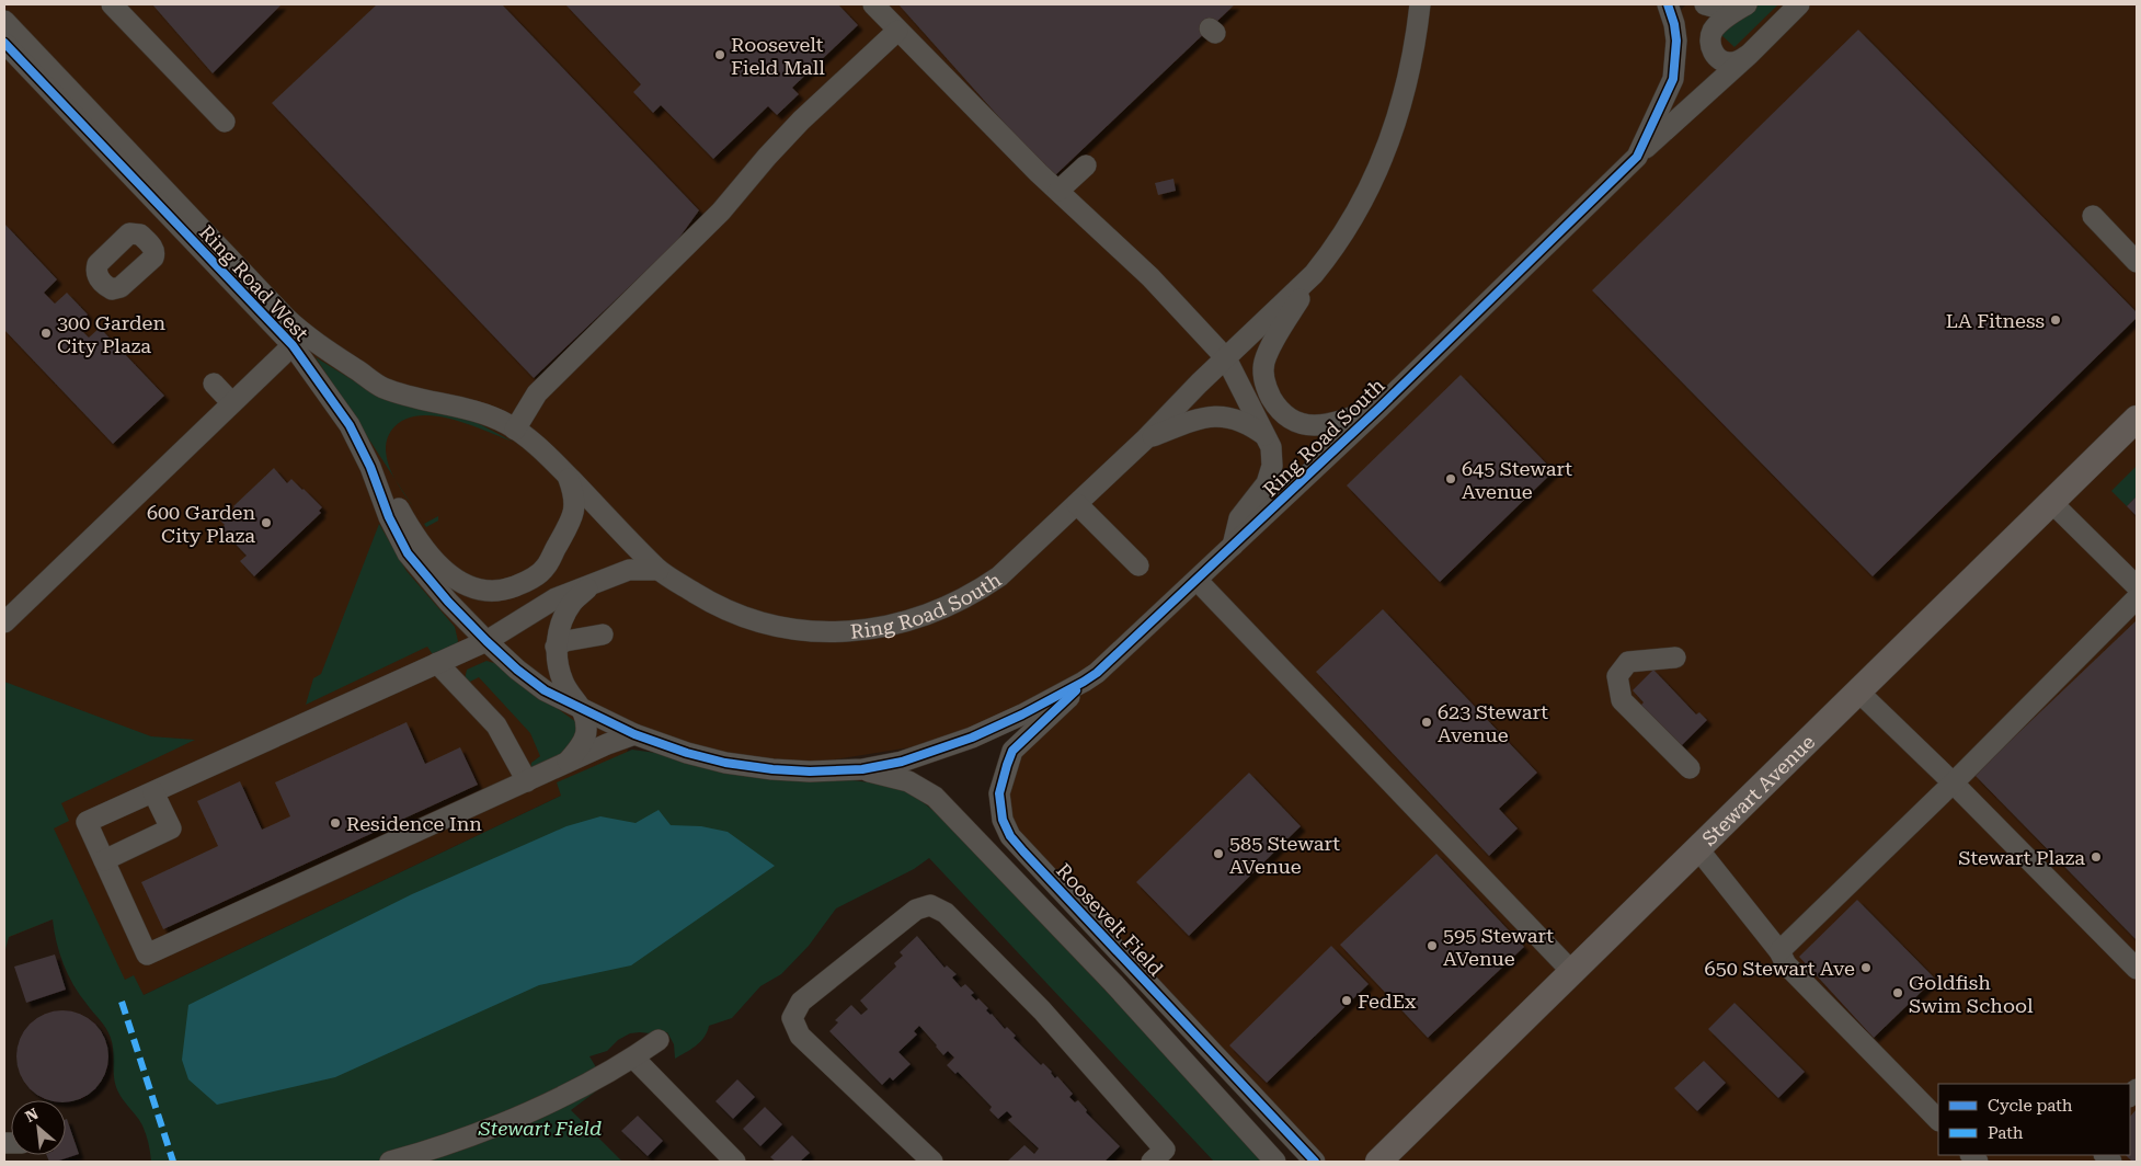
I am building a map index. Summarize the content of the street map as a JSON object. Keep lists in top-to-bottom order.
{
  "streets": {
    "main road": ["Stewart Avenue"],
    "street": ["Ring Road West", "Ring Road South", "Roosevelt Field"]
  },
  "crossings": [
    ["Ring Road West", "Ring Road South"],
    ["Ring Road South", "Roosevelt Field"]
  ],
  "parks": ["Stewart Field"],
  "places": [
    "Roosevelt Field Mall",
    "LA Fitness",
    "300 Garden City Plaza",
    "645 Stewart Avenue",
    "600 Garden City Plaza",
    "623 Stewart Avenue",
    "Residence Inn",
    "585 Stewart AVenue",
    "Stewart Plaza",
    "595 Stewart AVenue",
    "650 Stewart Ave",
    "Goldfish Swim School",
    "FedEx"
  ],
  "legend": ["Cycle path", "Path"],
  "north": "top left"
}
